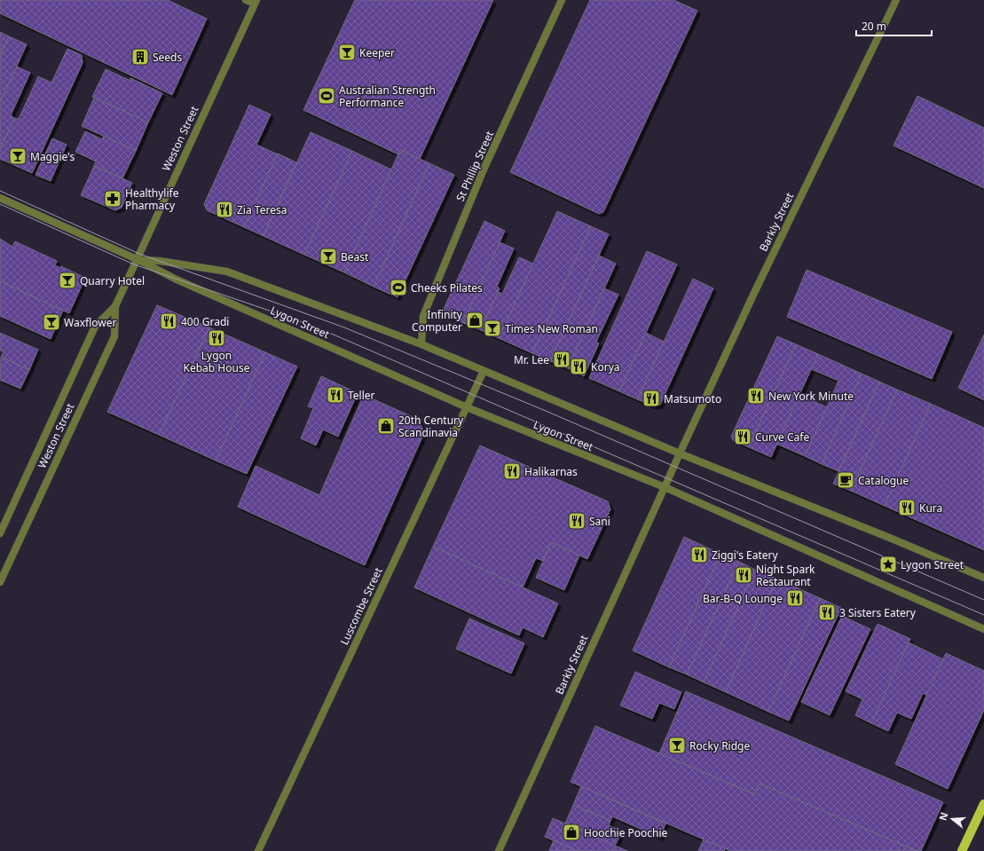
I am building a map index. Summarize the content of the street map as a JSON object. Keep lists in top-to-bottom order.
{
  "streets": {
    "street": [
      "Weston Street",
      "St Phillip Street",
      "Barkly Street",
      "Lygon Street",
      "Luscombe Street"
    ]
  },
  "crossings": [
    ["Weston Street", "Lygon Street"],
    ["St Phillip Street", "Lygon Street"],
    ["Barkly Street", "Lygon Street"],
    ["Lygon Street", "Luscombe Street"]
  ],
  "places": {
    "bar": [
      "Keeper",
      "Maggie's",
      "Beast",
      "Quarry Hotel",
      "Waxflower",
      "Times New Roman",
      "Rocky Ridge"
    ],
    "building": ["Seeds"],
    "sports": ["Australian Strength Performance", "Cheeks Pilates"],
    "pharmacy": ["Healthylife Pharmacy"],
    "restaurant": [
      "Zia Teresa",
      "400 Gradi",
      "Lygon Kebab House",
      "Mr. Lee",
      "Korya",
      "Teller",
      "New York Minute",
      "Matsumoto",
      "Curve Cafe",
      "Halikarnas",
      "Kura",
      "Sani",
      "Ziggi's Eatery",
      "Night Spark Restaurant",
      "Bar-B-Q Lounge",
      "3 Sisters Eatery"
    ],
    "shop": ["Infinity Computer", "20th Century Scandinavia", "Hoochie Poochie"],
    "cafe": ["Catalogue"],
    "place": ["Lygon Street"]
  },
  "scale_bar": "20 m",
  "north": "left"
}
